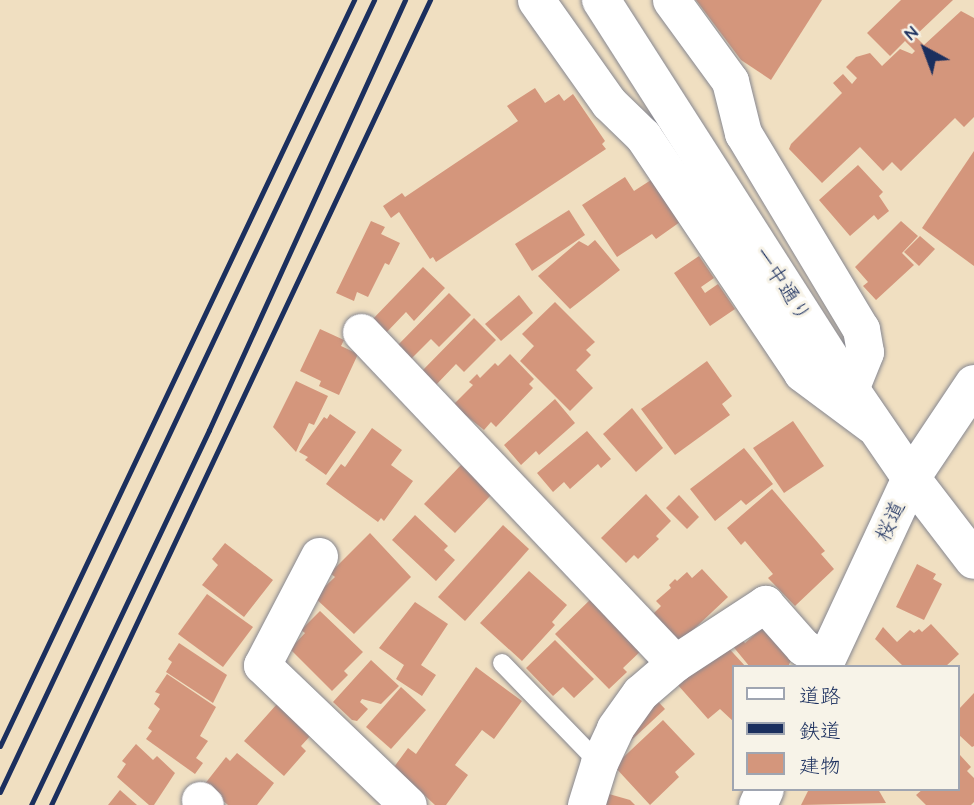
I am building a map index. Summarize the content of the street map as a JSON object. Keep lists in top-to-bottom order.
{
  "streets": {
    "street": ["一中通り", "桜道"]
  },
  "crossings": [
    ["一中通り", "桜道"]
  ],
  "legend": ["道路", "鉄道", "建物"],
  "north": "top left"
}
